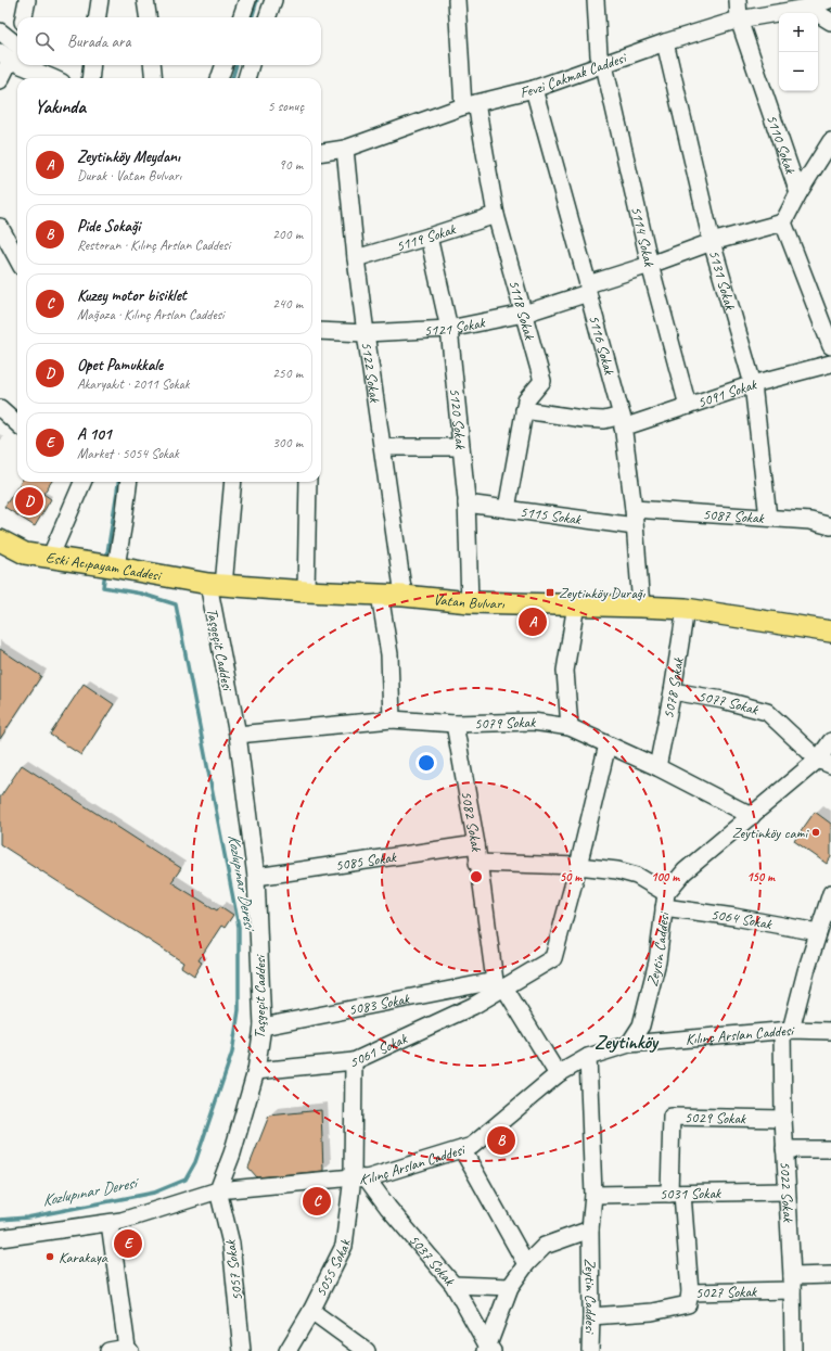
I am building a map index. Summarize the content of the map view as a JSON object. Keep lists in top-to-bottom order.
{
  "streets": {
    "main road": ["Eski Acıpayam Caddesi", "Vatan Bulvarı"],
    "street": [
      "Fevzi Çakmak Caddesi",
      "5110 Sokak",
      "5114 Sokak",
      "5119 Sokak",
      "5131 Sokak",
      "5118 Sokak",
      "5121 Sokak",
      "5116 Sokak",
      "5122 Sokak",
      "5091 Sokak",
      "5120 Sokak",
      "5115 Sokak",
      "5087 Sokak",
      "Taşgeçit Caddesi",
      "5078 Sokak",
      "5077 Sokak",
      "5079 Sokak",
      "5082 Sokak",
      "5085 Sokak",
      "5064 Sokak",
      "Zeytin Caddesi",
      "5083 Sokak",
      "Kılınç Arslan Caddesi",
      "5061 Sokak",
      "5029 Sokak",
      "5022 Sokak",
      "5031 Sokak",
      "5037 Sokak",
      "5055 Sokak",
      "5057 Sokak",
      "5027 Sokak"
    ]
  },
  "crossings": [
    ["Fevzi Çakmak Caddesi", "5110 Sokak"],
    ["Fevzi Çakmak Caddesi", "5114 Sokak"],
    ["Fevzi Çakmak Caddesi", "5131 Sokak"],
    ["Fevzi Çakmak Caddesi", "5118 Sokak"],
    ["Fevzi Çakmak Caddesi", "5116 Sokak"],
    ["Fevzi Çakmak Caddesi", "5122 Sokak"],
    ["5114 Sokak", "5121 Sokak"],
    ["5114 Sokak", "5091 Sokak"],
    ["5119 Sokak", "5118 Sokak"],
    ["5119 Sokak", "5122 Sokak"],
    ["5119 Sokak", "5120 Sokak"],
    ["5131 Sokak", "5121 Sokak"],
    ["5131 Sokak", "5091 Sokak"],
    ["5131 Sokak", "5087 Sokak"],
    ["5118 Sokak", "5121 Sokak"],
    ["5118 Sokak", "5091 Sokak"],
    ["5118 Sokak", "5115 Sokak"],
    ["5121 Sokak", "5116 Sokak"],
    ["5121 Sokak", "5122 Sokak"],
    ["5121 Sokak", "5120 Sokak"],
    ["5116 Sokak", "5091 Sokak"],
    ["5116 Sokak", "5115 Sokak"],
    ["5116 Sokak", "5087 Sokak"],
    ["5116 Sokak", "Vatan Bulvarı"],
    ["5122 Sokak", "Vatan Bulvarı"],
    ["5120 Sokak", "5115 Sokak"],
    ["5120 Sokak", "Vatan Bulvarı"],
    ["Eski Acıpayam Caddesi", "Vatan Bulvarı"],
    ["Eski Acıpayam Caddesi", "Taşgeçit Caddesi"],
    ["Vatan Bulvarı", "Taşgeçit Caddesi"],
    ["Vatan Bulvarı", "5078 Sokak"],
    ["Taşgeçit Caddesi", "5079 Sokak"],
    ["Taşgeçit Caddesi", "5085 Sokak"],
    ["Taşgeçit Caddesi", "5083 Sokak"],
    ["Taşgeçit Caddesi", "Kılınç Arslan Caddesi"],
    ["Taşgeçit Caddesi", "5061 Sokak"],
    ["Taşgeçit Caddesi", "5057 Sokak"],
    ["5078 Sokak", "5077 Sokak"],
    ["5078 Sokak", "5079 Sokak"],
    ["5077 Sokak", "Zeytin Caddesi"],
    ["5079 Sokak", "5082 Sokak"],
    ["5079 Sokak", "Zeytin Caddesi"],
    ["5079 Sokak", "5061 Sokak"],
    ["5082 Sokak", "5085 Sokak"],
    ["5082 Sokak", "5083 Sokak"],
    ["5082 Sokak", "5061 Sokak"],
    ["5064 Sokak", "Zeytin Caddesi"],
    ["5064 Sokak", "5022 Sokak"],
    ["Zeytin Caddesi", "Kılınç Arslan Caddesi"],
    ["Zeytin Caddesi", "5031 Sokak"],
    ["Zeytin Caddesi", "5027 Sokak"],
    ["5083 Sokak", "5061 Sokak"],
    ["Kılınç Arslan Caddesi", "5022 Sokak"],
    ["Kılınç Arslan Caddesi", "5037 Sokak"],
    ["Kılınç Arslan Caddesi", "5055 Sokak"],
    ["Kılınç Arslan Caddesi", "5057 Sokak"],
    ["5061 Sokak", "5055 Sokak"],
    ["5029 Sokak", "5022 Sokak"],
    ["5029 Sokak", "5031 Sokak"],
    ["5022 Sokak", "5031 Sokak"],
    ["5022 Sokak", "5027 Sokak"],
    ["5037 Sokak", "5055 Sokak"]
  ],
  "districts": ["Zeytinköy"],
  "water": ["Kozlupınar Deresi"],
  "places": {
    "transit": ["Zeytinköy Durağı"],
    "other": ["Zeytinköy cami", "Karakaya"]
  },
  "page": {
    "map_buttons": ["+", "−"],
    "search": "Burada ara",
    "heading": ["Yakında", "5 sonuç"],
    "list": [
      {
        "mark": "A",
        "name": "Zeytinköy Meydanı",
        "note": "Durak · Vatan Bulvarı",
        "value": "90 m"
      },
      {
        "mark": "B",
        "name": "Pide Sokaği",
        "note": "Restoran · Kılınç Arslan Caddesi",
        "value": "200 m"
      },
      {
        "mark": "C",
        "name": "Kuzey motor bisiklet",
        "note": "Mağaza · Kılınç Arslan Caddesi",
        "value": "240 m"
      },
      {
        "mark": "D",
        "name": "Opet Pamukkale",
        "note": "Akaryakıt · 2011 Sokak",
        "value": "250 m"
      },
      {
        "mark": "E",
        "name": "A 101",
        "note": "Market · 5054 Sokak",
        "value": "300 m"
      }
    ],
    "pins": [
      "D",
      "A",
      "B",
      "C",
      "E"
    ]
  },
  "rings": ["50 m", "100 m", "150 m"]
}
